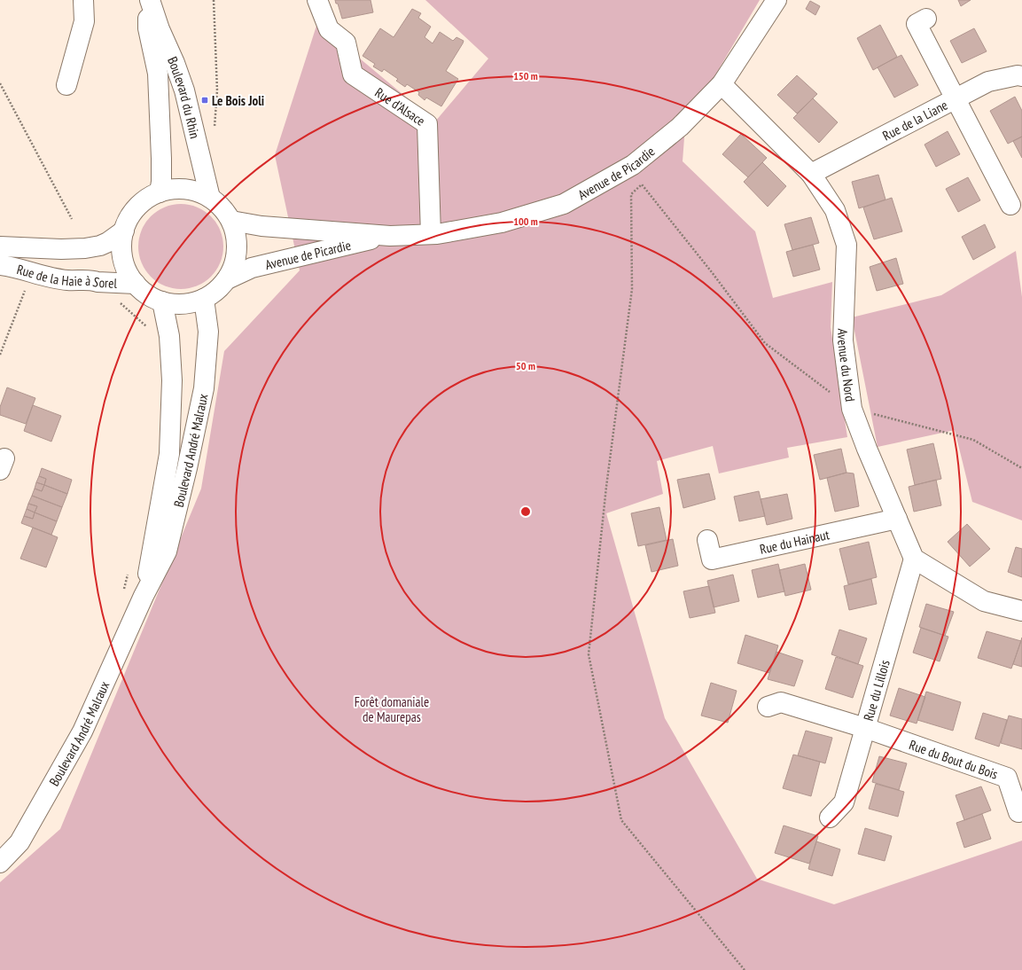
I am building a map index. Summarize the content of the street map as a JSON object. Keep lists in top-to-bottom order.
{
  "streets": {
    "street": [
      "Boulevard du Rhin",
      "Rue d'Alsace",
      "Rue de la Liane",
      "Avenue de Picardie",
      "Rue de la Haie à Sorel",
      "Avenue du Nord",
      "Boulevard André Malraux",
      "Rue du Hainaut",
      "Rue du Lillois",
      "Rue du Bout du Bois"
    ]
  },
  "crossings": [
    ["Boulevard du Rhin", "Avenue de Picardie"],
    ["Boulevard du Rhin", "Rue de la Haie à Sorel"],
    ["Boulevard du Rhin", "Boulevard André Malraux"],
    ["Rue d'Alsace", "Avenue de Picardie"],
    ["Rue de la Liane", "Avenue du Nord"],
    ["Avenue de Picardie", "Rue de la Haie à Sorel"],
    ["Avenue de Picardie", "Avenue du Nord"],
    ["Avenue de Picardie", "Boulevard André Malraux"],
    ["Rue de la Haie à Sorel", "Boulevard André Malraux"],
    ["Avenue du Nord", "Rue du Hainaut"],
    ["Avenue du Nord", "Rue du Lillois"],
    ["Rue du Lillois", "Rue du Bout du Bois"]
  ],
  "parks": ["Forêt domaniale de Maurepas"],
  "places": {
    "transit": ["Le Bois Joli"]
  },
  "rings": ["150 m", "100 m", "50 m"]
}
